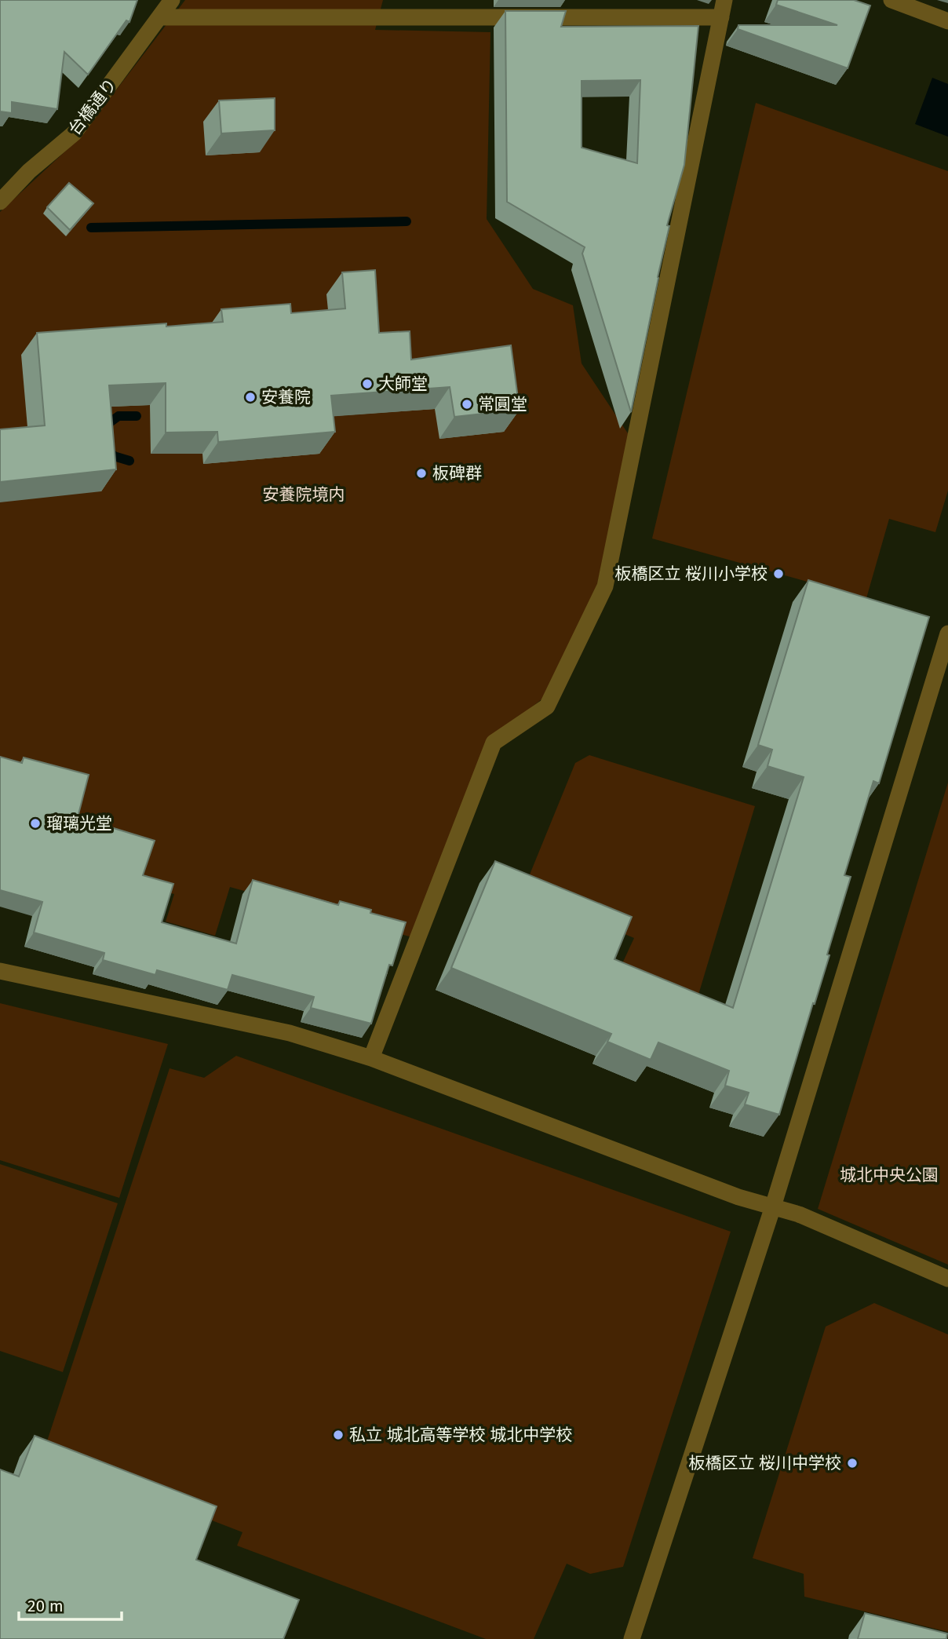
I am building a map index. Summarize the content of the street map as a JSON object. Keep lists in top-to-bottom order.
{
  "streets": {
    "street": ["台橋通り"]
  },
  "parks": ["安養院境内", "城北中央公園"],
  "places": [
    "大師堂",
    "安養院",
    "常圓堂",
    "板碑群",
    "板橋区立 桜川小学校",
    "瑠璃光堂",
    "私立 城北高等学校 城北中学校",
    "板橋区立 桜川中学校"
  ],
  "scale_bar": "20 m"
}
